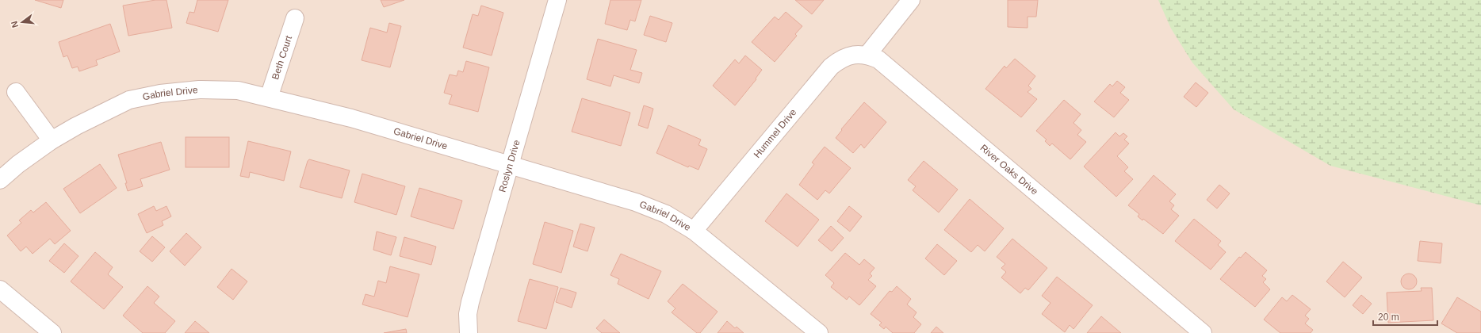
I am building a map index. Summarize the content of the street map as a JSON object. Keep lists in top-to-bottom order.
{
  "streets": {
    "street": [
      "Beth Court",
      "Gabriel Drive",
      "Hummel Drive",
      "Roslyn Drive",
      "River Oaks Drive"
    ]
  },
  "crossings": [
    ["Beth Court", "Gabriel Drive"],
    ["Gabriel Drive", "Hummel Drive"],
    ["Gabriel Drive", "Roslyn Drive"],
    ["Hummel Drive", "River Oaks Drive"]
  ],
  "scale_bar": "20 m",
  "north": "left"
}
